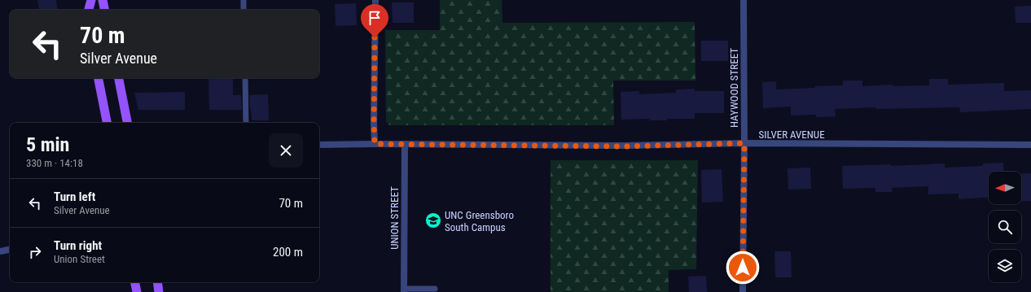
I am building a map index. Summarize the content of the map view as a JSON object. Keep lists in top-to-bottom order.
{
  "streets": {
    "street": ["HAYWOOD STREET", "SILVER AVENUE", "UNION STREET"]
  },
  "crossings": [
    ["HAYWOOD STREET", "SILVER AVENUE"],
    ["SILVER AVENUE", "UNION STREET"]
  ],
  "places": {
    "school or university": ["UNC Greensboro South Campus"]
  },
  "north": "left",
  "page": {
    "turn": ["70 m", "Silver Avenue"],
    "heading": ["5 min", "330 m · 14:18"],
    "list": [
      {
        "name": "Turn left",
        "note": "Silver Avenue",
        "value": "70 m"
      },
      {
        "name": "Turn right",
        "note": "Union Street",
        "value": "200 m"
      }
    ]
  }
}
